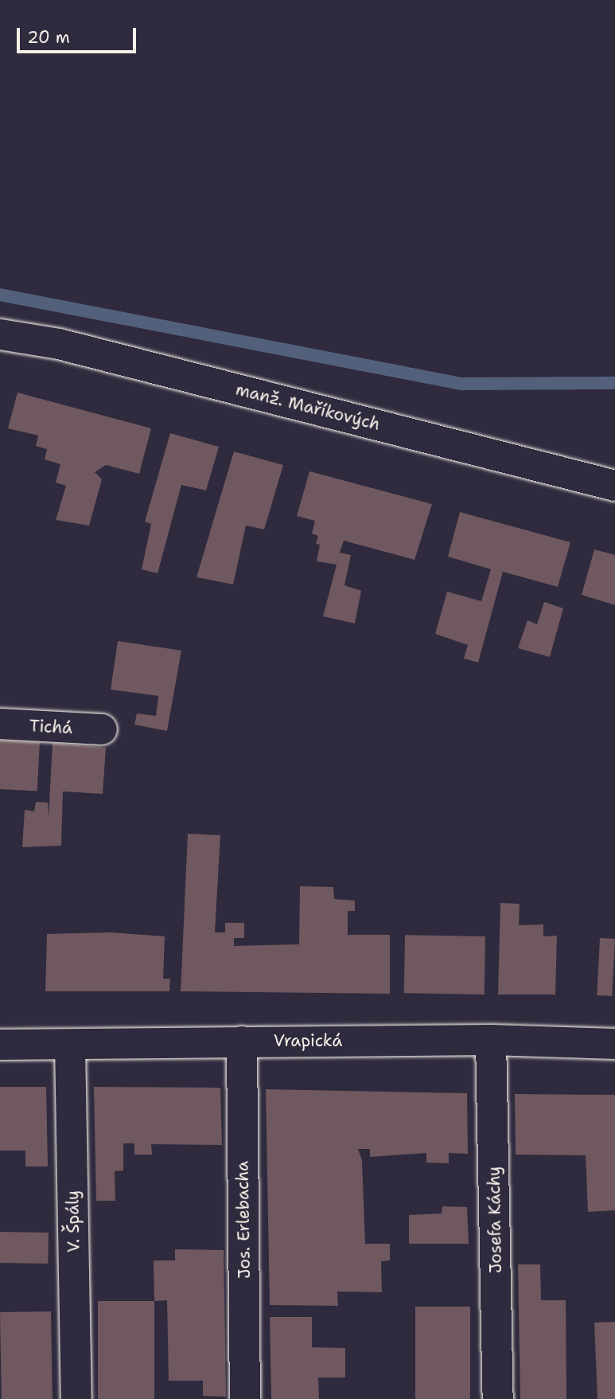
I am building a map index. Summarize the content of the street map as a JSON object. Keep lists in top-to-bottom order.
{
  "streets": {
    "street": [
      "manž. Maříkových",
      "Tichá",
      "Vrapická",
      "Jos. Erlebacha",
      "Josefa Káchy",
      "V. Špály"
    ]
  },
  "crossings": [
    ["Vrapická", "Jos. Erlebacha"],
    ["Vrapická", "Josefa Káchy"],
    ["Vrapická", "V. Špály"]
  ],
  "scale_bar": "20 m"
}
